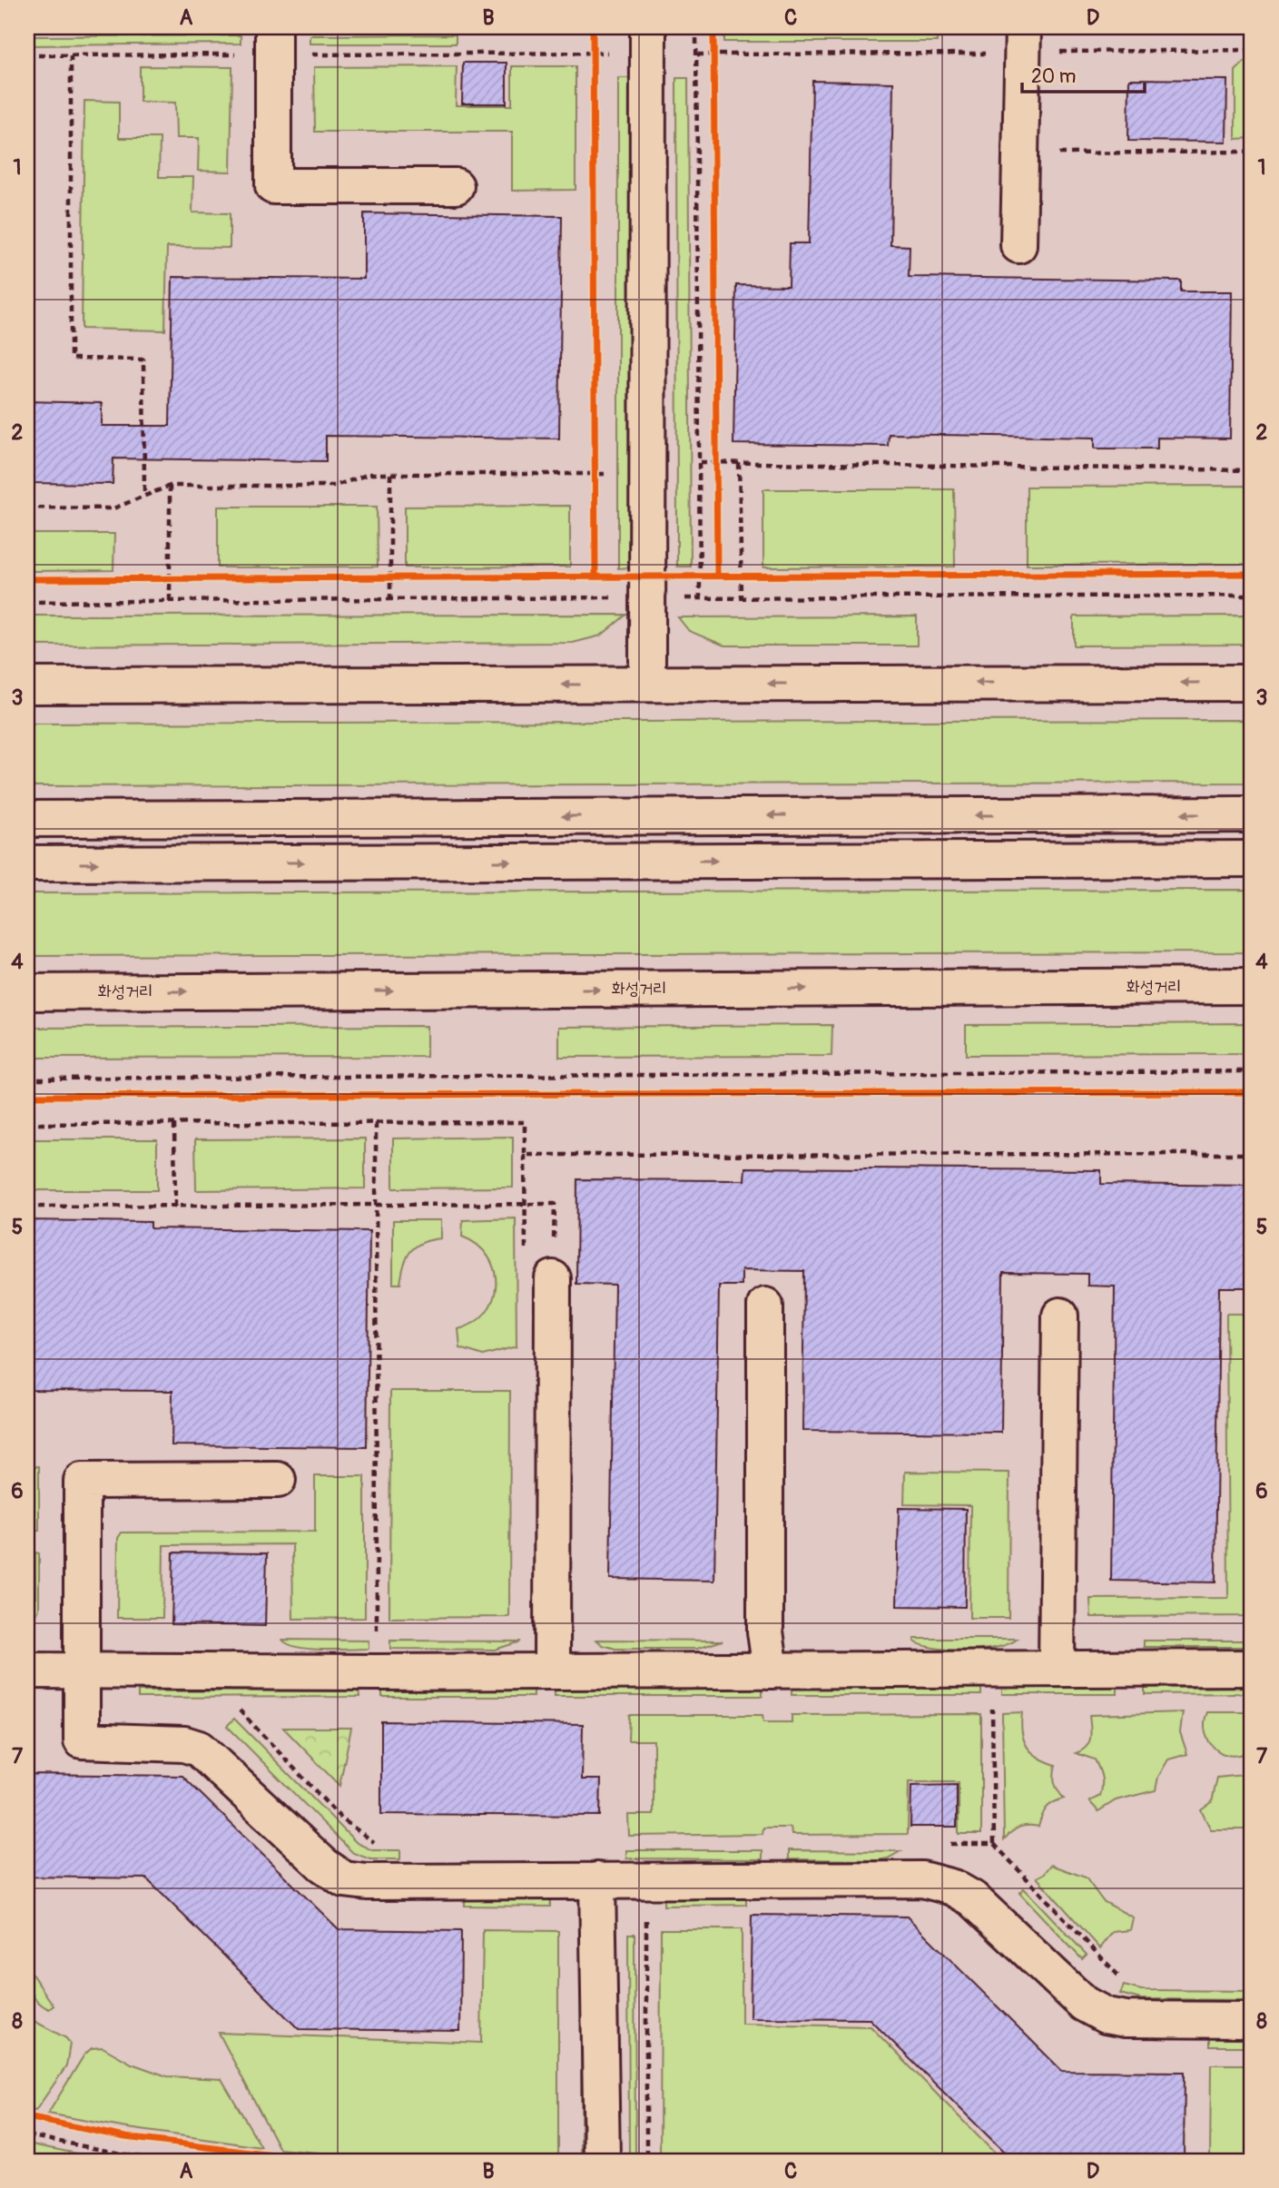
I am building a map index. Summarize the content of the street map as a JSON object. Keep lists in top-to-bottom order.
{
  "streets": {
    "main road": ["화성거리"]
  },
  "scale_bar": "20 m",
  "grid": {
    "columns": [
      "A",
      "B",
      "C",
      "D"
    ],
    "rows": [
      "1",
      "2",
      "3",
      "4",
      "5",
      "6",
      "7",
      "8"
    ]
  }
}
